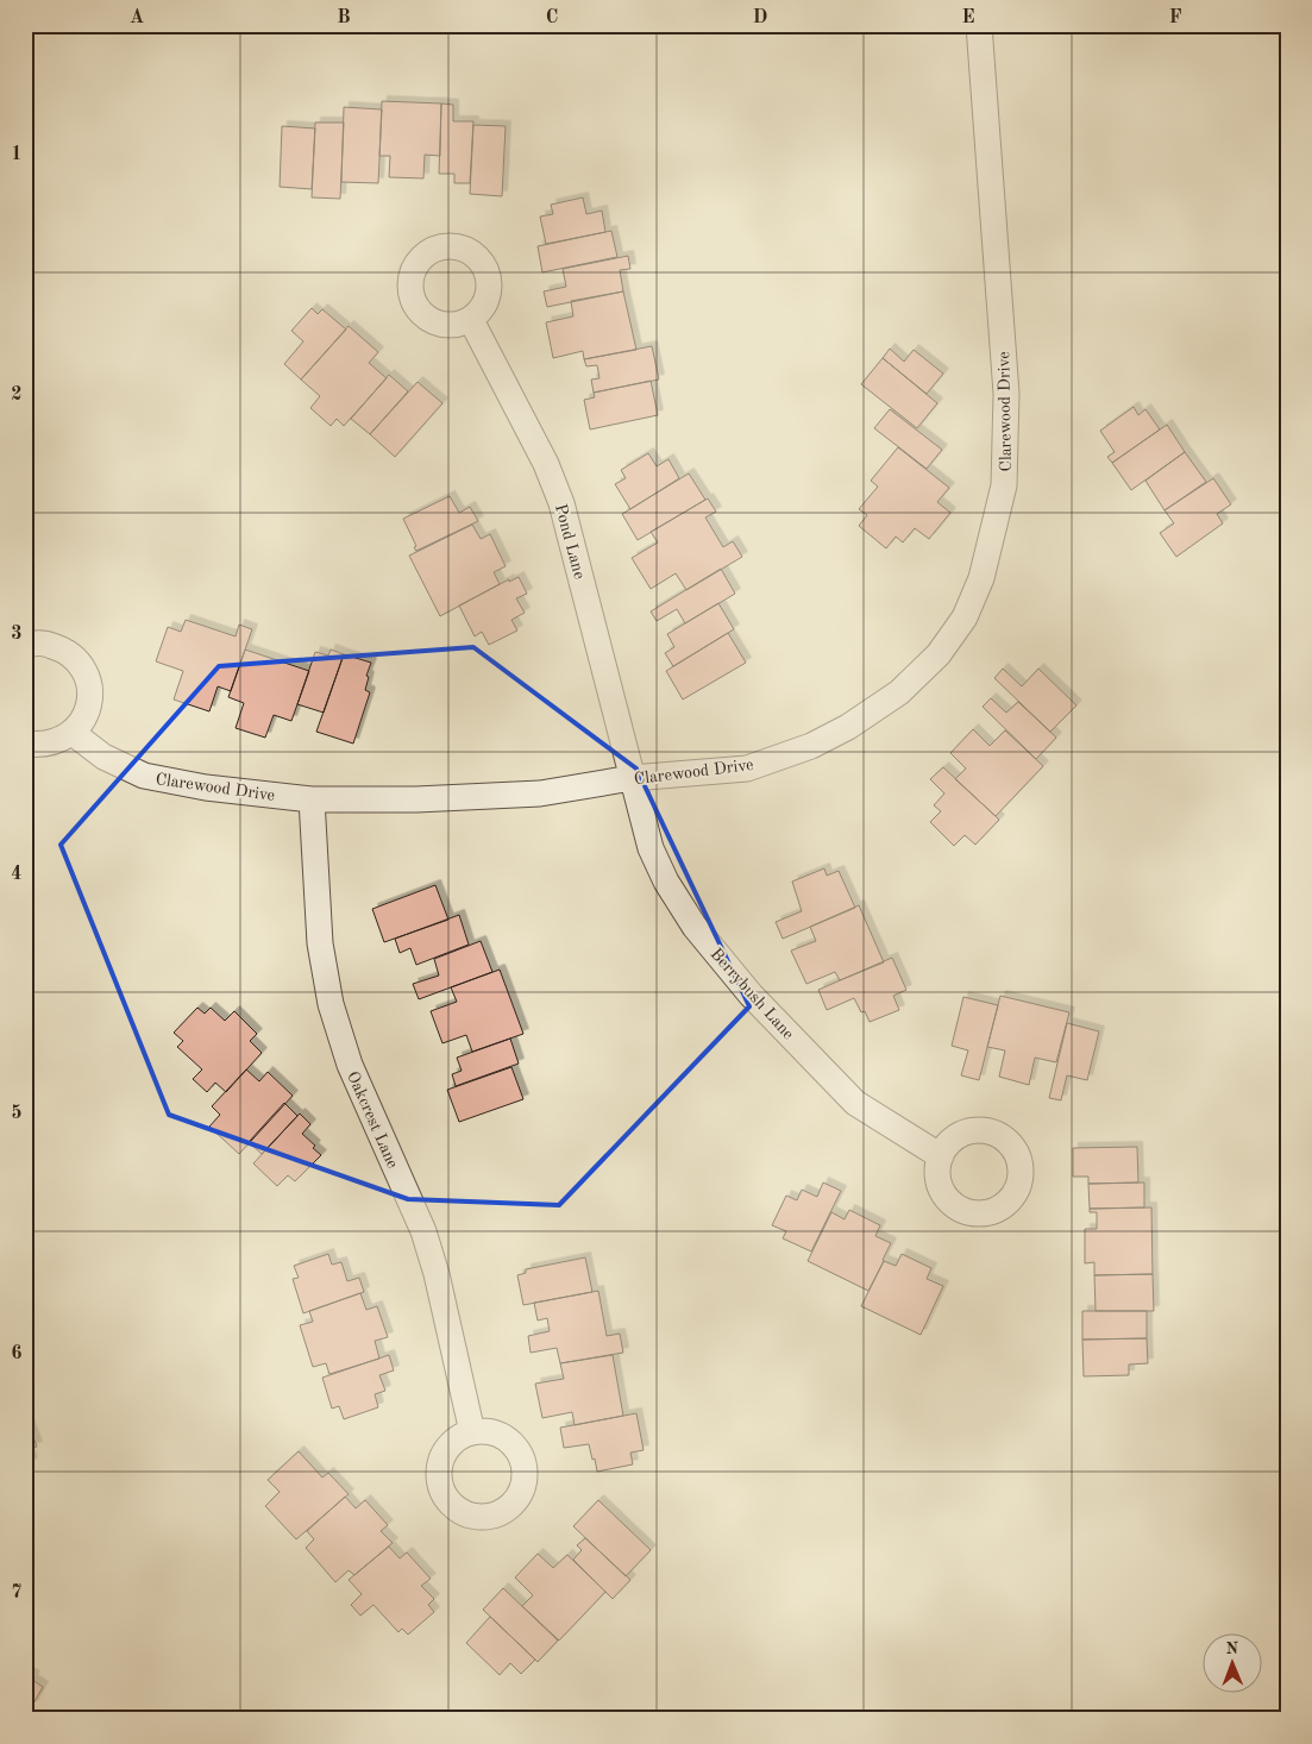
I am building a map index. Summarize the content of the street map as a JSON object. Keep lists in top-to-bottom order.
{
  "streets": {
    "street": [
      "Clarewood Drive",
      "Pond Lane",
      "Berrybush Lane",
      "Oakcrest Lane"
    ]
  },
  "crossings": [
    ["Clarewood Drive", "Pond Lane"],
    ["Clarewood Drive", "Berrybush Lane"],
    ["Clarewood Drive", "Oakcrest Lane"],
    ["Pond Lane", "Berrybush Lane"]
  ],
  "north": "top",
  "grid": {
    "columns": [
      "A",
      "B",
      "C",
      "D",
      "E",
      "F"
    ],
    "rows": [
      "1",
      "2",
      "3",
      "4",
      "5",
      "6",
      "7"
    ]
  }
}
